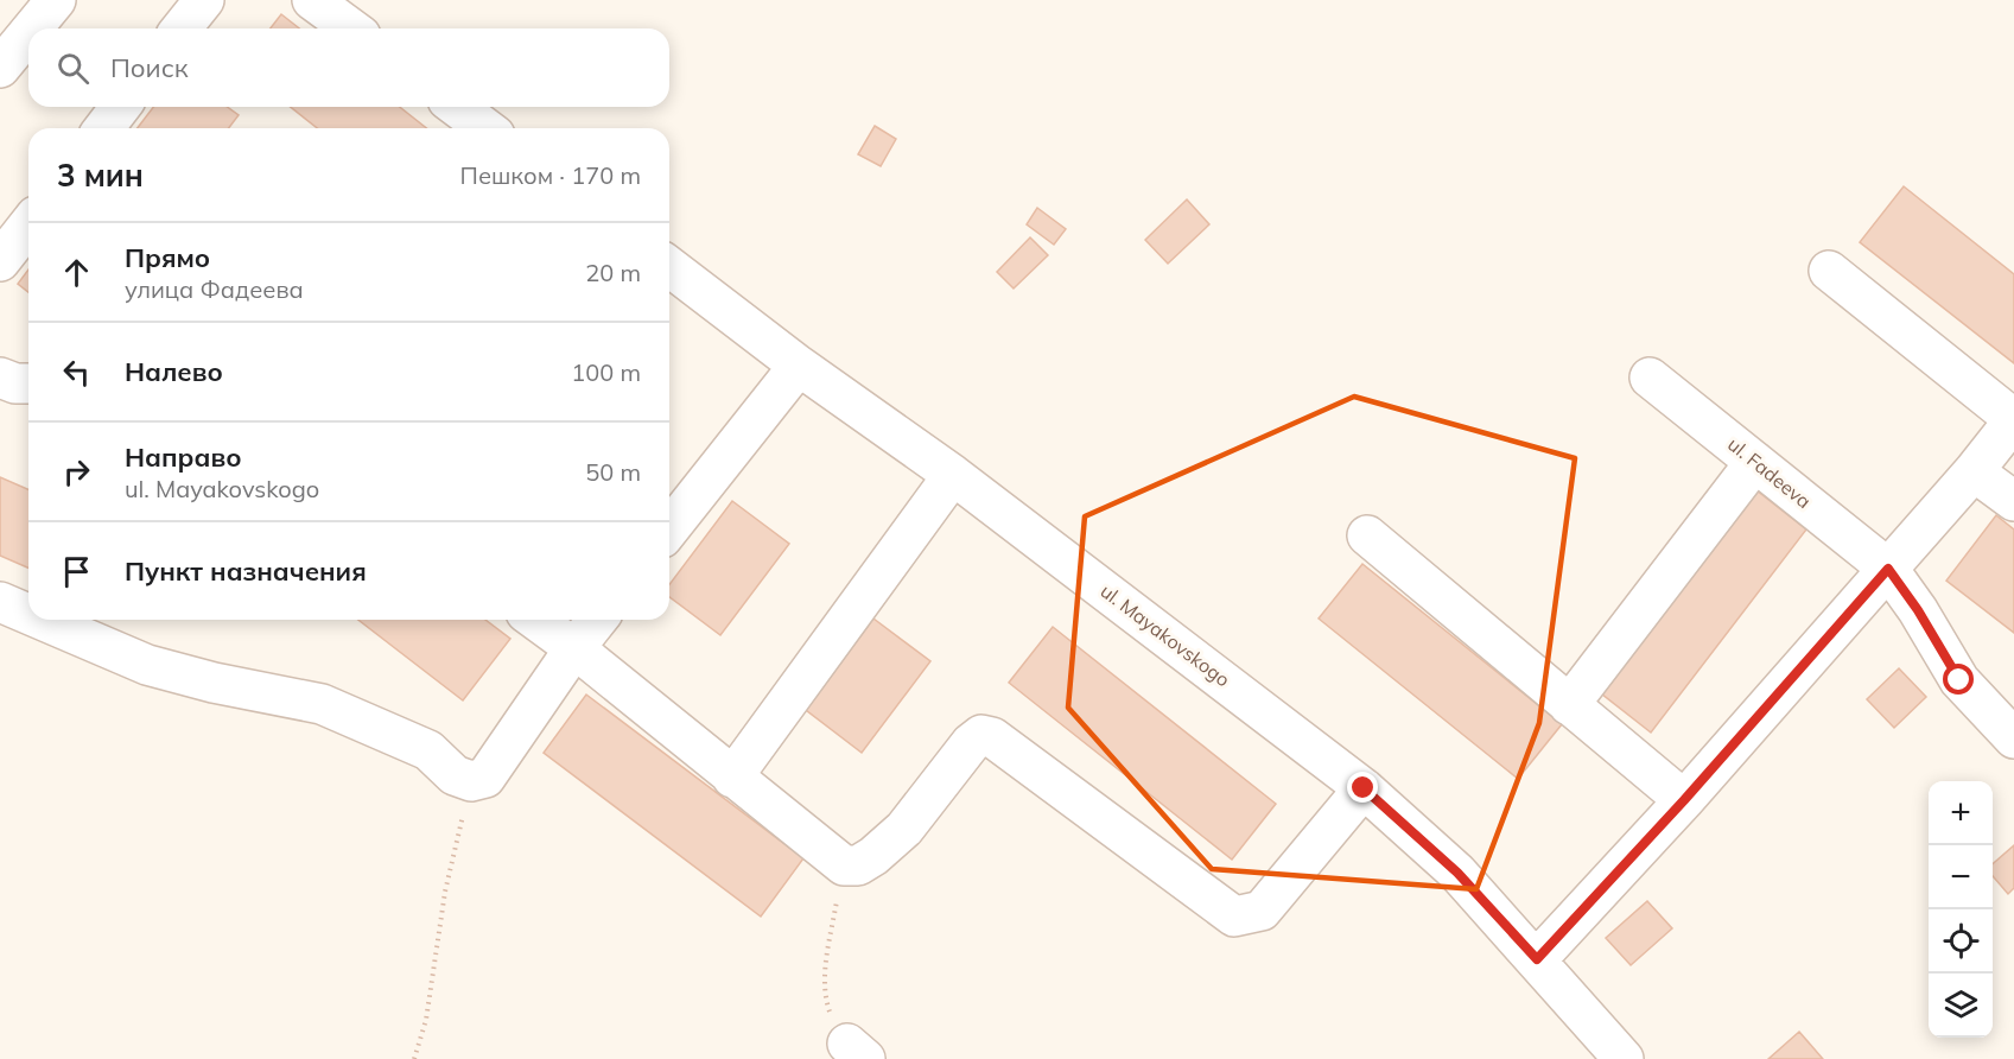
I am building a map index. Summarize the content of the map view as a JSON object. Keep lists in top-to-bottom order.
{
  "streets": {
    "street": ["ul. Fadeeva", "ul. Mayakovskogo"]
  },
  "page": {
    "search": "Поиск",
    "heading": ["3 мин", "Пешком · 170 m"],
    "list": [
      ["Прямо", "улица Фадеева", "20 m"],
      ["Налево", "100 m"],
      ["Направо", "ul. Mayakovskogo", "50 m"],
      "Пункт назначения"
    ],
    "map_buttons": ["+", "−"]
  }
}
